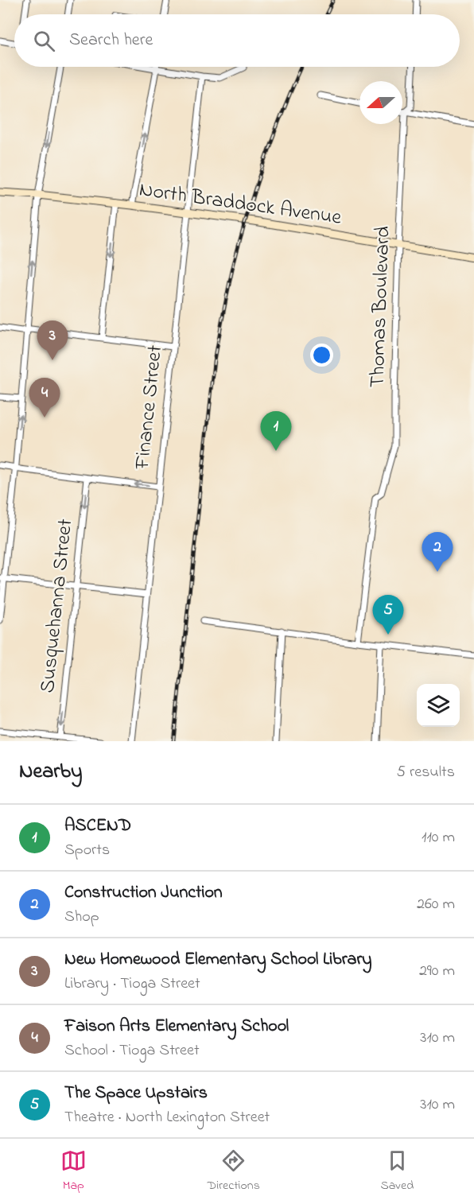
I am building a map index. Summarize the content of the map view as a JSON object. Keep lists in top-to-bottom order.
{
  "streets": {
    "main road": ["North Braddock Avenue"],
    "street": ["Thomas Boulevard", "Finance Street", "Susquehanna Street"]
  },
  "crossings": [
    ["North Braddock Avenue", "Thomas Boulevard"],
    ["North Braddock Avenue", "Finance Street"]
  ],
  "one_way": ["Susquehanna Street"],
  "north": "left",
  "page": {
    "search": "Search here",
    "pins": [
      "3",
      "4",
      "1",
      "2",
      "5"
    ],
    "heading": ["Nearby", "5 results"],
    "list": [
      {
        "mark": "1",
        "name": "ASCEND",
        "note": "Sports",
        "value": "110 m"
      },
      {
        "mark": "2",
        "name": "Construction Junction",
        "note": "Shop",
        "value": "260 m"
      },
      {
        "mark": "3",
        "name": "New Homewood Elementary School Library",
        "note": "Library · Tioga Street",
        "value": "290 m"
      },
      {
        "mark": "4",
        "name": "Faison Arts Elementary School",
        "note": "School · Tioga Street",
        "value": "310 m"
      },
      {
        "mark": "5",
        "name": "The Space Upstairs",
        "note": "Theatre · North Lexington Street",
        "value": "310 m"
      }
    ],
    "nav": ["Map", "Directions", "Saved"]
  }
}
